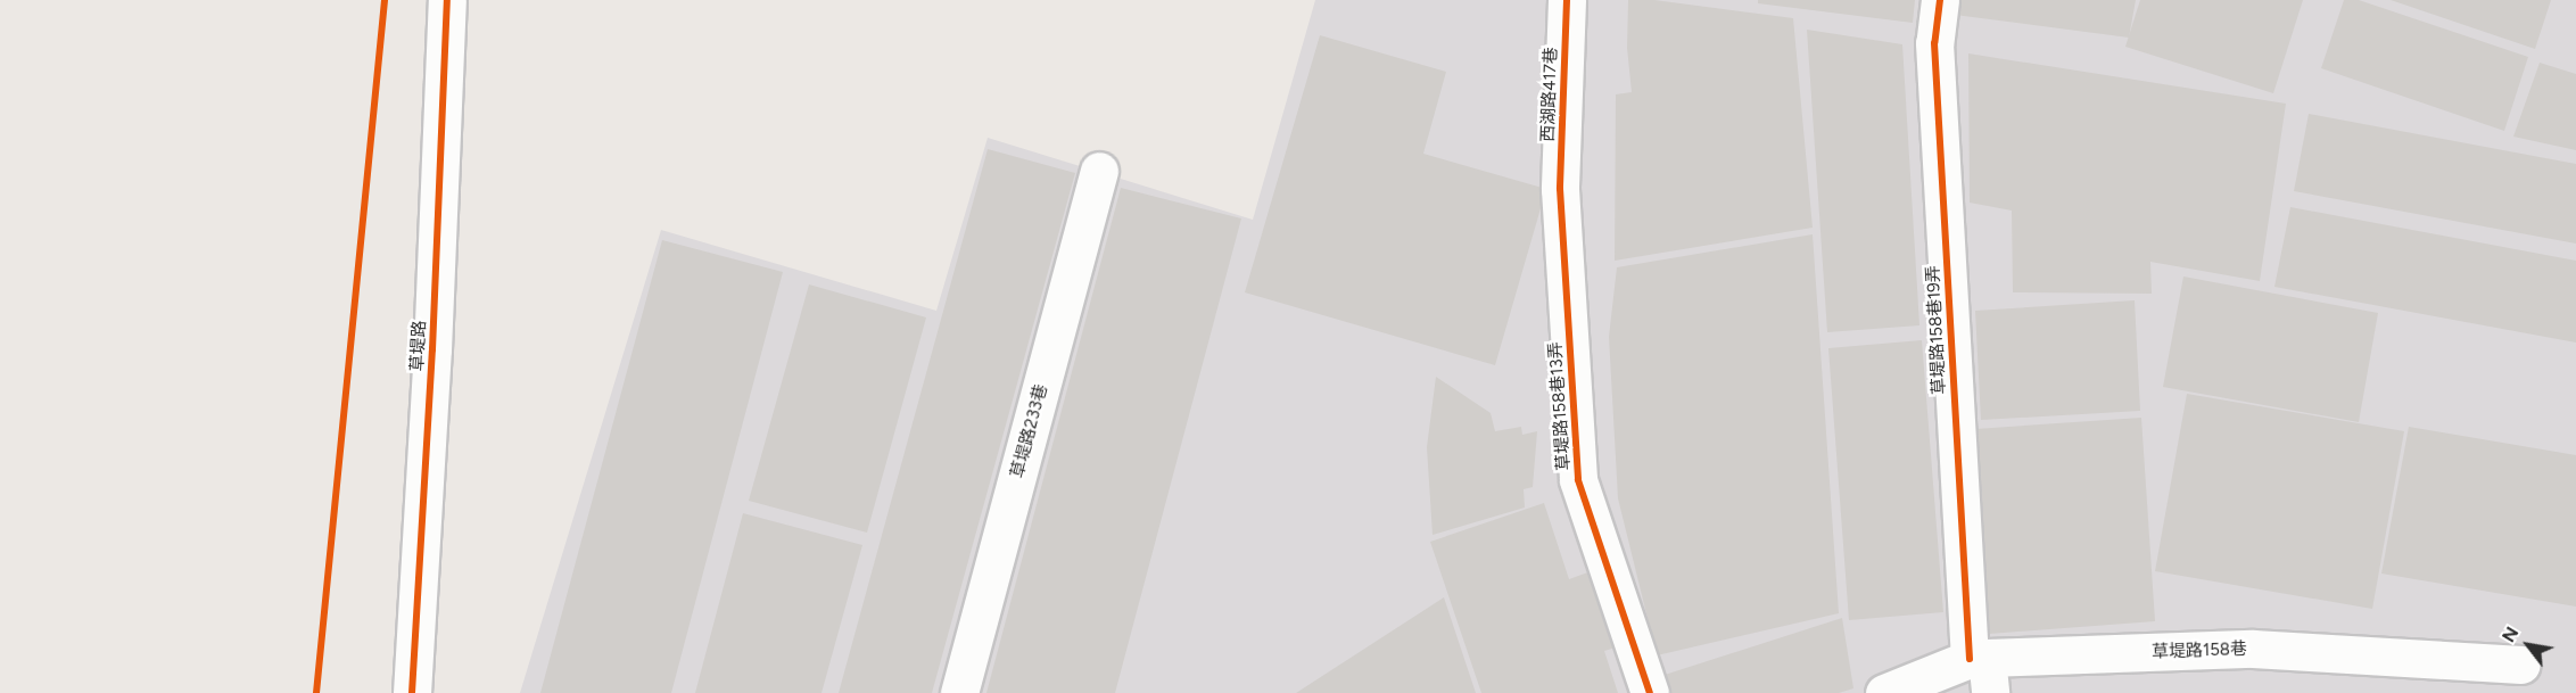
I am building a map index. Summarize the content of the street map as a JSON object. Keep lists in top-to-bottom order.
{
  "streets": {
    "street": [
      "西湖路417巷",
      "草堤路158巷19弄",
      "草堤路",
      "草堤路158巷13弄",
      "草堤路233巷",
      "草堤路158巷"
    ]
  },
  "crossings": [
    ["西湖路417巷", "草堤路158巷13弄"],
    ["草堤路158巷19弄", "草堤路158巷"]
  ],
  "north": "top left"
}
